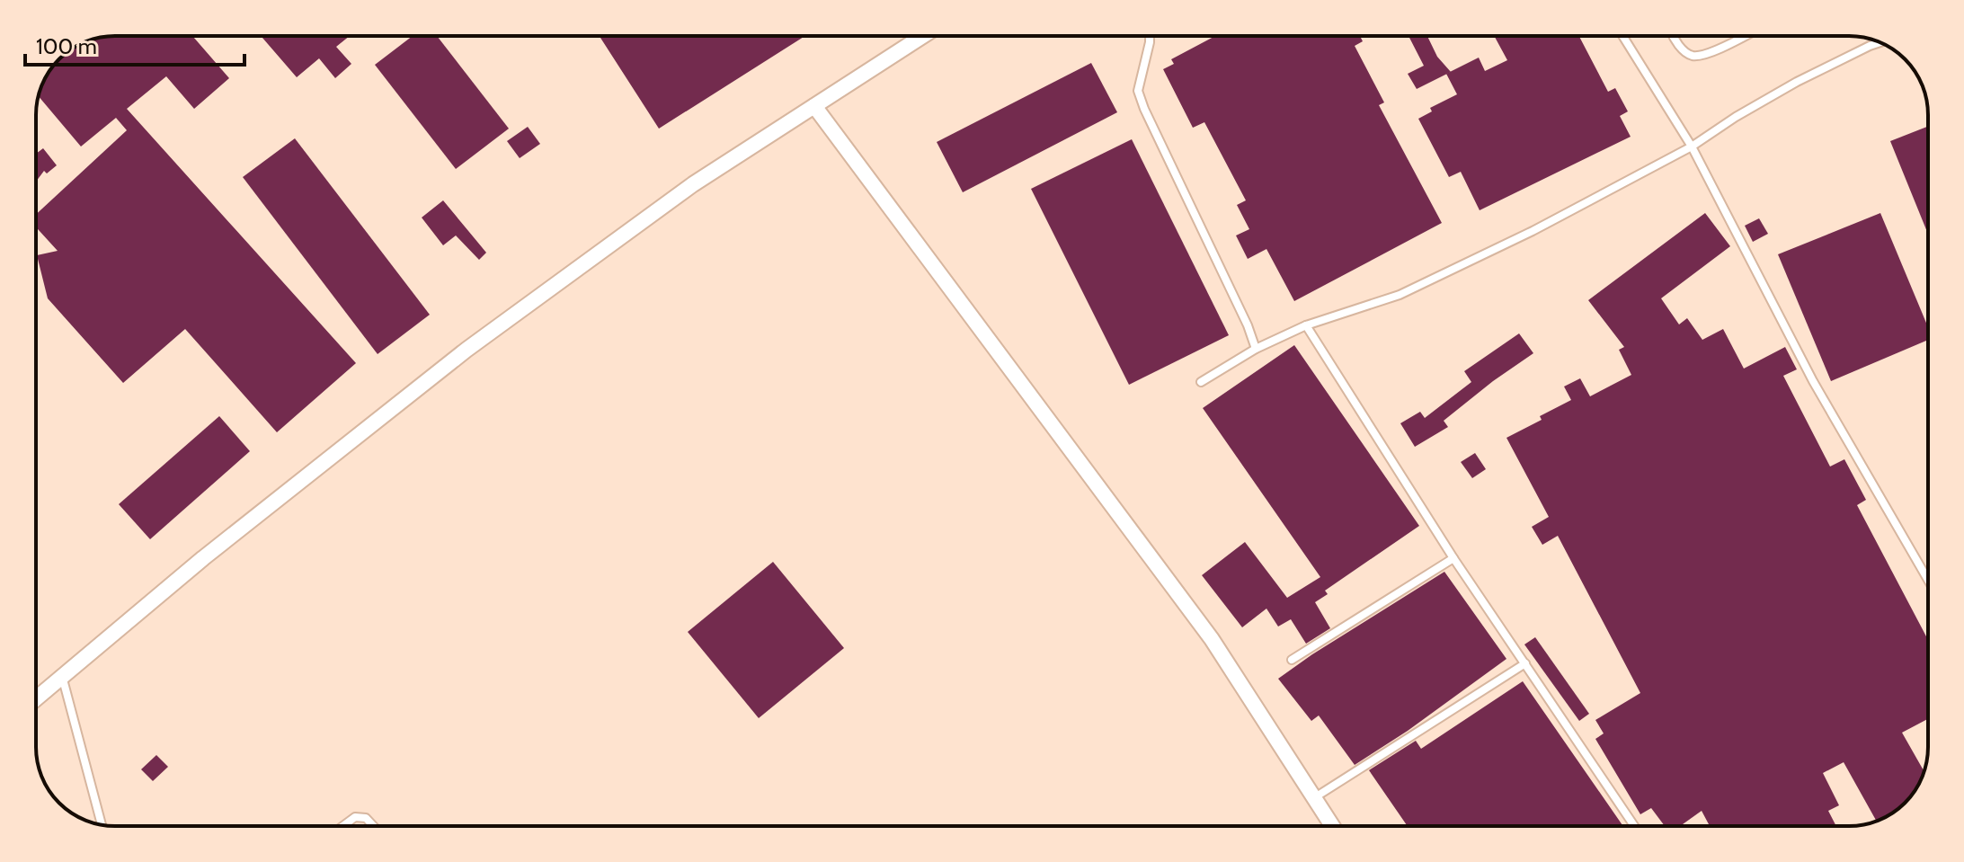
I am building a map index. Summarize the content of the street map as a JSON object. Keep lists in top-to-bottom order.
{
  "scale_bar": "100 m"
}
